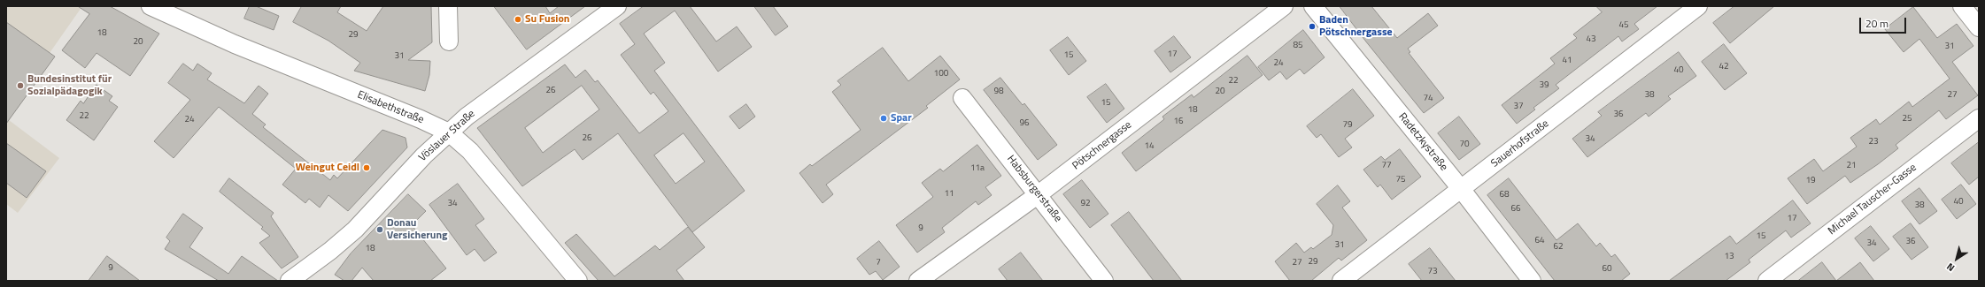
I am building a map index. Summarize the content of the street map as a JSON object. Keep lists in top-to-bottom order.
{
  "streets": {
    "street": [
      "Elisabethstraße",
      "Vöslauer Straße",
      "Radetzkystraße",
      "Sauerhofstraße",
      "Pötschnergasse",
      "Habsburgerstraße",
      "Michael Tauscher-Gasse"
    ]
  },
  "crossings": [
    ["Elisabethstraße", "Vöslauer Straße"],
    ["Radetzkystraße", "Sauerhofstraße"],
    ["Pötschnergasse", "Habsburgerstraße"]
  ],
  "places": [
    "Su Fusion",
    "Baden Pötschnergasse",
    "Bundesinstitut für Sozialpädagogik",
    "Spar",
    "Weingut Ceidl",
    "Donau Versicherung"
  ],
  "house_numbers": [
    "45",
    "18",
    "29",
    "43",
    "20",
    "85",
    "31",
    "17",
    "15",
    "31",
    "41",
    "24",
    "42",
    "40",
    "100",
    "22",
    "39",
    "26",
    "98",
    "20",
    "38",
    "27",
    "74",
    "15",
    "37",
    "18",
    "36",
    "22",
    "25",
    "24",
    "16",
    "96",
    "79",
    "26",
    "34",
    "23",
    "70",
    "14",
    "77",
    "21",
    "11a",
    "75",
    "19",
    "11",
    "68",
    "40",
    "34",
    "92",
    "38",
    "66",
    "17",
    "9",
    "15",
    "64",
    "36",
    "34",
    "31",
    "62",
    "18",
    "13",
    "29",
    "7",
    "27",
    "9",
    "60",
    "73"
  ],
  "scale_bar": "20 m",
  "north": "bottom left"
}
